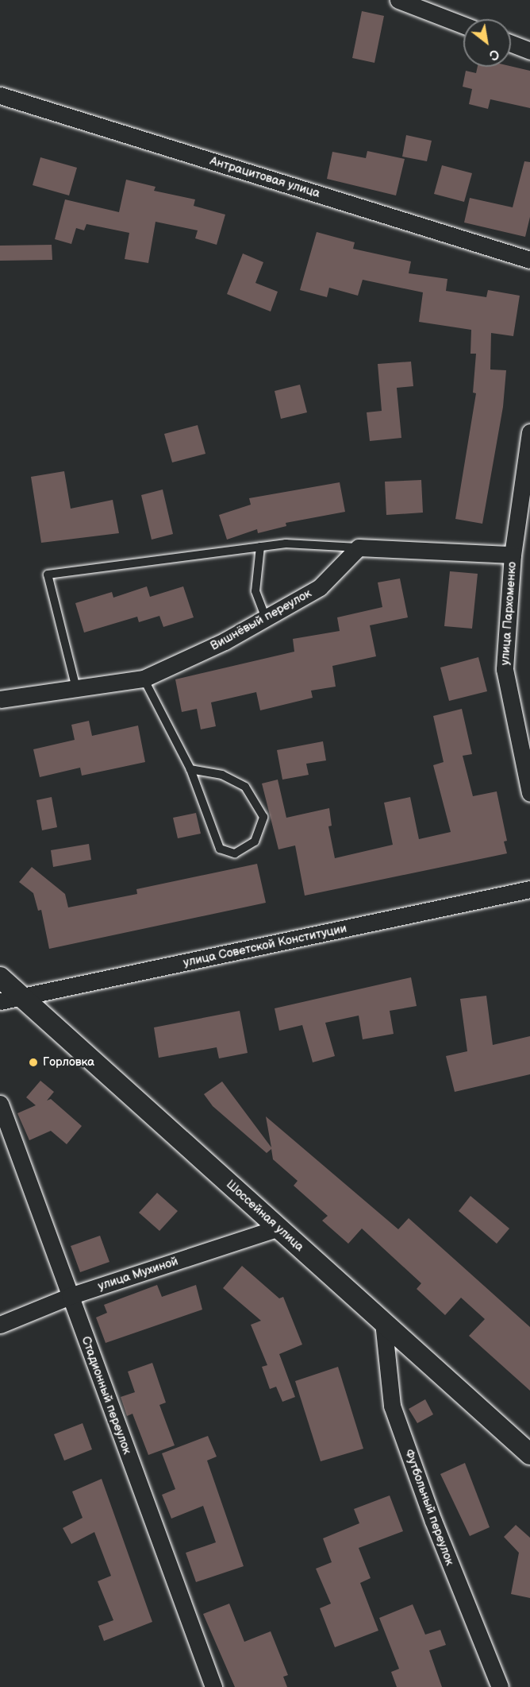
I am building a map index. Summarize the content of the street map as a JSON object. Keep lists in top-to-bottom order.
{
  "streets": {
    "street": [
      "Антрацитовая улица",
      "улица Пархоменко",
      "Вишнёвый переулок",
      "улица Советской Конституции",
      "Шоссейная улица",
      "улица Мухиной",
      "Стадионный переулок",
      "Футбольный переулок"
    ]
  },
  "crossings": [
    ["улица Советской Конституции", "Шоссейная улица"],
    ["Шоссейная улица", "улица Мухиной"],
    ["Шоссейная улица", "Футбольный переулок"],
    ["улица Мухиной", "Стадионный переулок"]
  ],
  "places": ["Горловка"],
  "north": "bottom right"
}
